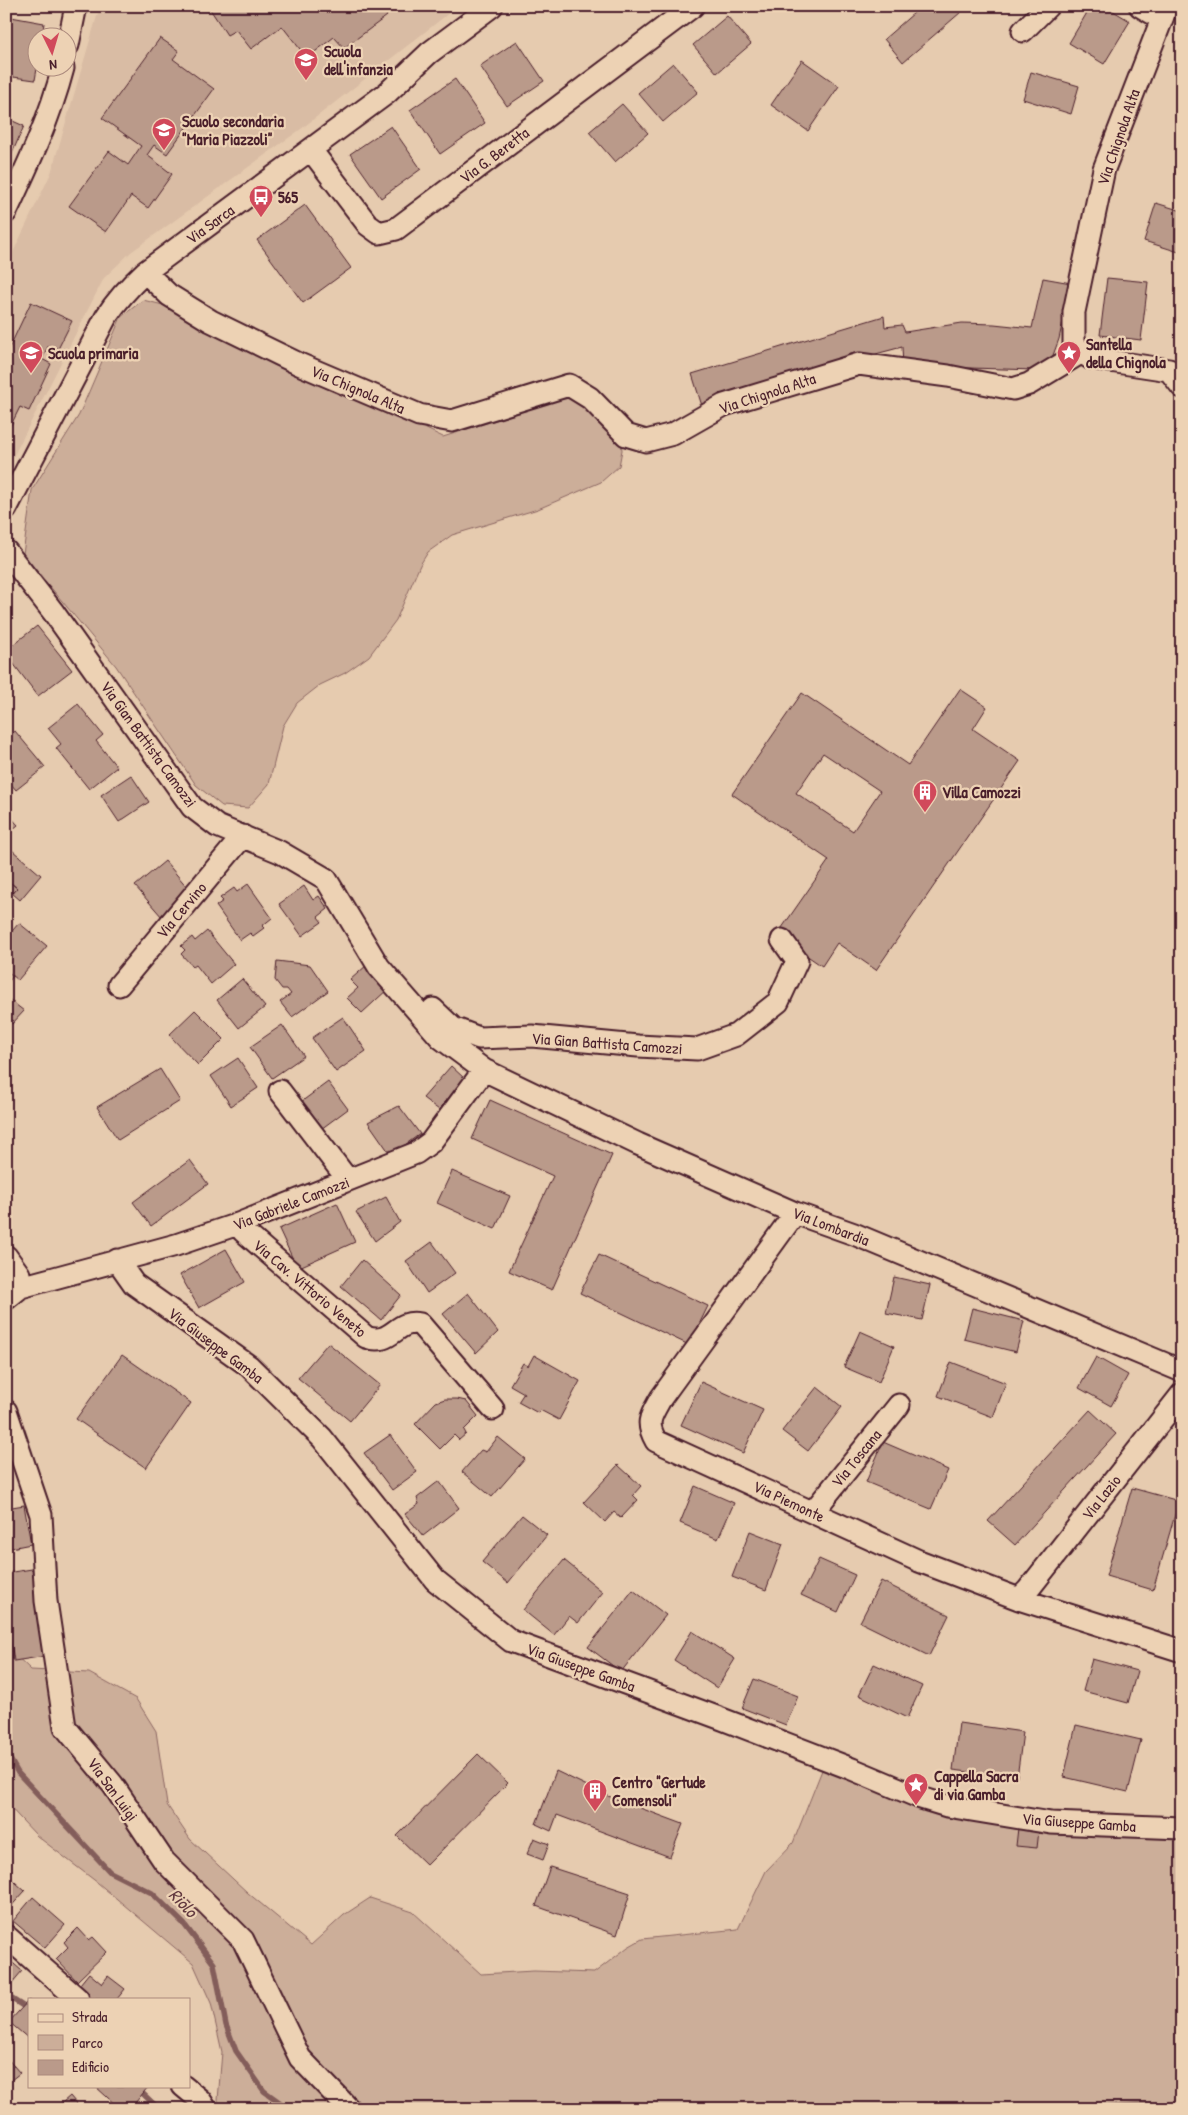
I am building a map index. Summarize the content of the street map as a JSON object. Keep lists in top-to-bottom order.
{
  "streets": {
    "street": [
      "Via Chignola Alta",
      "Via G. Beretta",
      "Via Sarca",
      "Via Gian Battista Camozzi",
      "Via Cervino",
      "Via Gabriele Camozzi",
      "Via Lombardia",
      "Via Cav. Vittorio Veneto",
      "Via Giuseppe Gamba",
      "Via Toscana",
      "Via Lazio",
      "Via Piemonte",
      "Via San Luigi"
    ]
  },
  "crossings": [
    ["Via Chignola Alta", "Via Sarca"],
    ["Via G. Beretta", "Via Sarca"],
    ["Via Gian Battista Camozzi", "Via Cervino"],
    ["Via Gian Battista Camozzi", "Via Gabriele Camozzi"],
    ["Via Gian Battista Camozzi", "Via Lombardia"],
    ["Via Gabriele Camozzi", "Via Lombardia"],
    ["Via Gabriele Camozzi", "Via Cav. Vittorio Veneto"],
    ["Via Gabriele Camozzi", "Via Giuseppe Gamba"],
    ["Via Lombardia", "Via Piemonte"],
    ["Via Toscana", "Via Piemonte"],
    ["Via Lazio", "Via Piemonte"]
  ],
  "water": ["Riolo"],
  "places": {
    "school or university": ["Scuola dell'infanzia", "Scuolo secondaria \"Maria Piazzoli\"", "Scuola primaria"],
    "bus stop": ["565"],
    "place": ["Santella della Chignola", "Cappella Sacra di via Gamba"],
    "building": ["Villa Camozzi", "Centro \"Gertude Comensoli\""]
  },
  "legend": ["Strada", "Parco", "Edificio"],
  "north": "bottom"
}
